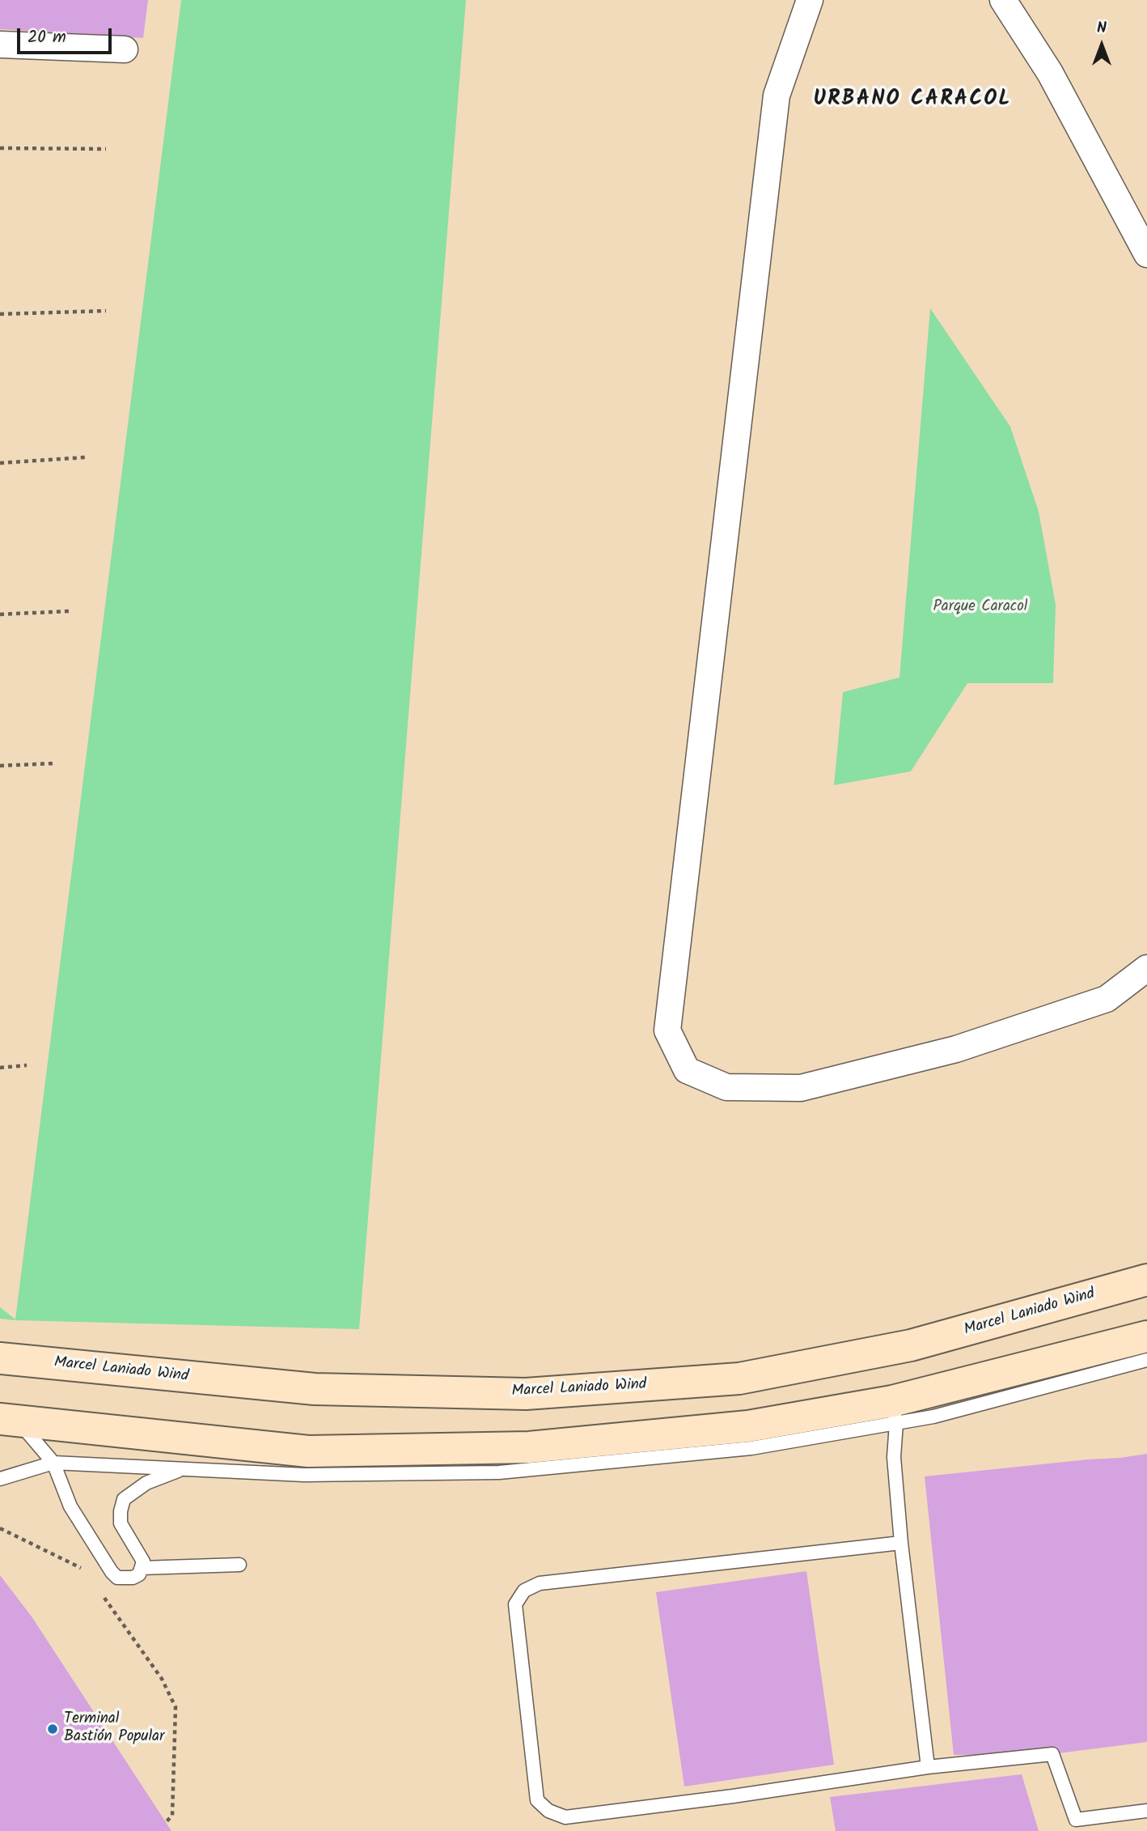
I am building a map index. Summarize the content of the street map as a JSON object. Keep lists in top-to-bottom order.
{
  "streets": {
    "main road": ["Marcel Laniado Wind"]
  },
  "districts": ["URBANO CARACOL"],
  "parks": ["Parque Caracol"],
  "places": ["Terminal Bastión Popular"],
  "scale_bar": "20 m",
  "north": "top"
}
